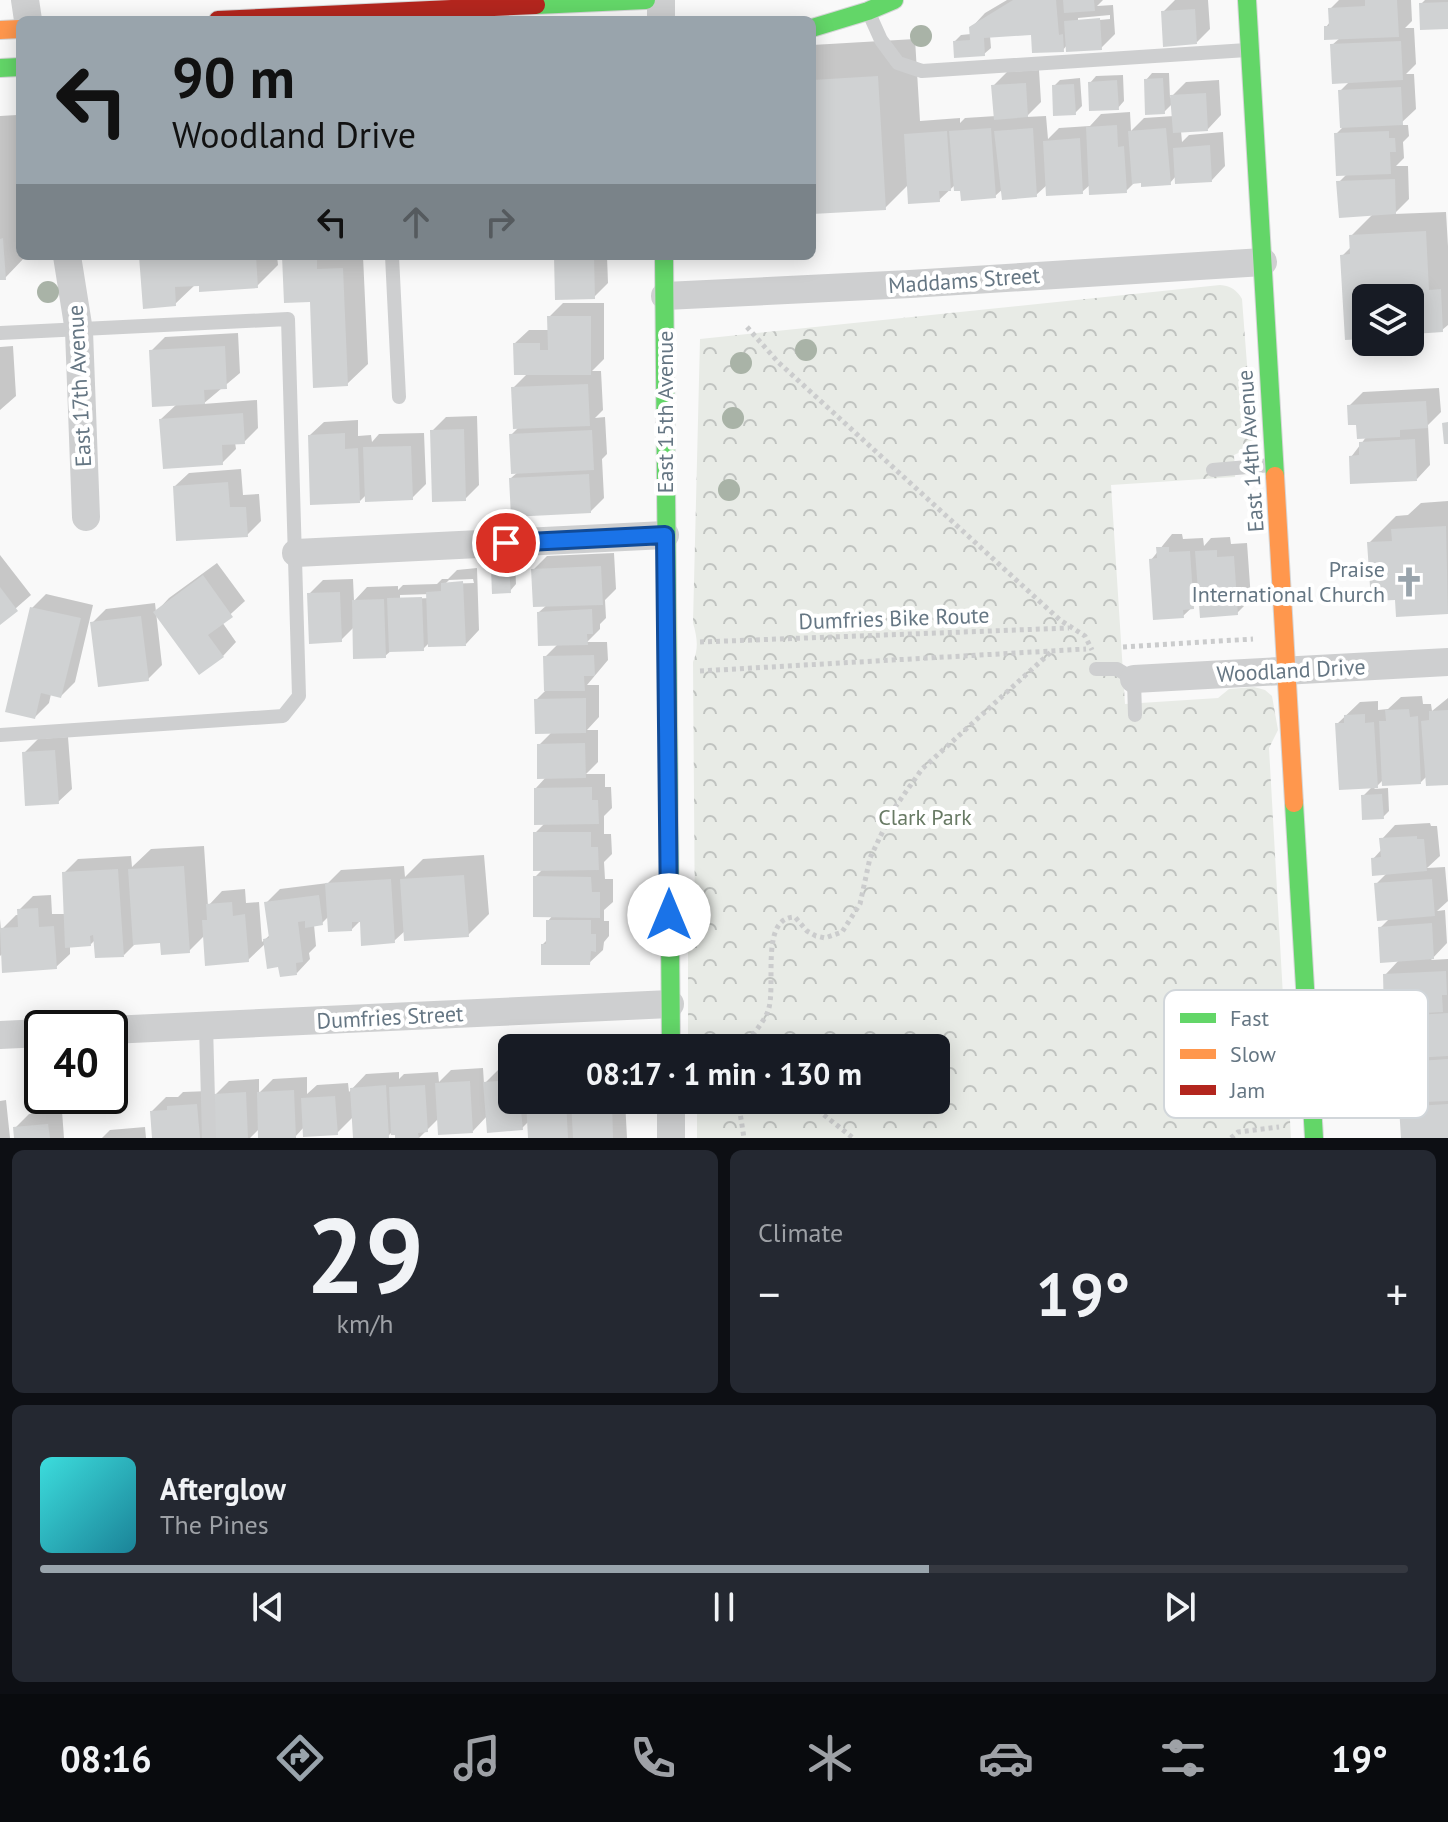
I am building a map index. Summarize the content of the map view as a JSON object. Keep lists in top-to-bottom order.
{
  "streets": {
    "street": [
      "Maddams Street",
      "East 17th Avenue",
      "East 15th Avenue",
      "East 14th Avenue",
      "Woodland Drive",
      "Dumfries Street"
    ],
    "path": ["Dumfries Bike Route"]
  },
  "crossings": [
    ["Maddams Street", "East 15th Avenue"],
    ["Maddams Street", "East 14th Avenue"],
    ["East 15th Avenue", "Dumfries Bike Route"],
    ["East 15th Avenue", "Dumfries Street"],
    ["East 14th Avenue", "Woodland Drive"]
  ],
  "parks": ["Clark Park"],
  "places": {
    "church": ["Praise International Church"]
  },
  "legend": ["Fast", "Slow", "Jam"],
  "page": {
    "turn": ["90 m", "Woodland Drive"],
    "limit": "40",
    "trip": "08:17 · 1 min · 130 m",
    "tile": [
      ["29", "km/h"],
      "Climate"
    ],
    "heat": ["−", "19°", "+"],
    "song": ["Afterglow", "The Pines"],
    "tabs": ["08:16", "19°"]
  }
}
